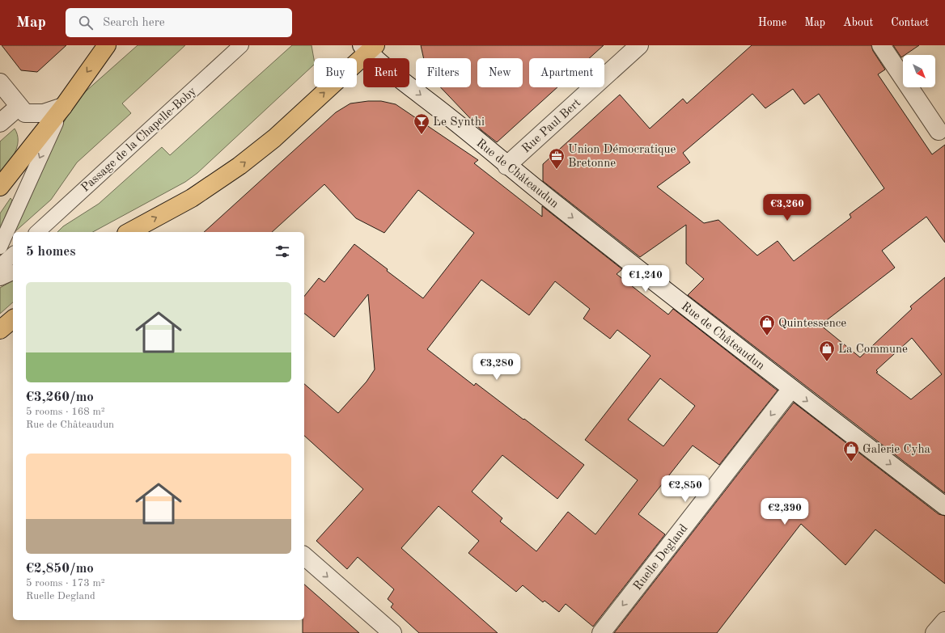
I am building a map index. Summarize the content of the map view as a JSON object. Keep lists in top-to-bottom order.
{
  "streets": {
    "street": ["Rue Paul Bert", "Rue de Châteaudun", "Ruelle Degland"],
    "lane": ["Passage de la Chapelle-Boby"]
  },
  "crossings": [
    ["Rue Paul Bert", "Rue de Châteaudun"],
    ["Rue de Châteaudun", "Ruelle Degland"]
  ],
  "one_way": ["Rue de Châteaudun", "Ruelle Degland"],
  "places": {
    "bar": ["Le Synthi"],
    "office": ["Union Démocratique Bretonne"],
    "shop": ["Quintessence", "La Commune", "Galerie Cyha"]
  },
  "north": "bottom right",
  "page": {
    "header": "Map",
    "search": "Search here",
    "nav": [
      "Home",
      "Map",
      "About",
      "Contact"
    ],
    "chip": [
      "Buy",
      "Rent",
      "Filters",
      "New",
      "Apartment"
    ],
    "price": [
      "€3,260",
      "€1,240",
      "€3,280",
      "€2,850",
      "€2,390"
    ],
    "heading": "5 homes",
    "list": [
      {
        "name": "€3,260/mo",
        "note": "5 rooms · 168 m² · Rue de Châteaudun"
      },
      {
        "name": "€2,850/mo",
        "note": "5 rooms · 173 m² · Ruelle Degland"
      }
    ]
  }
}
